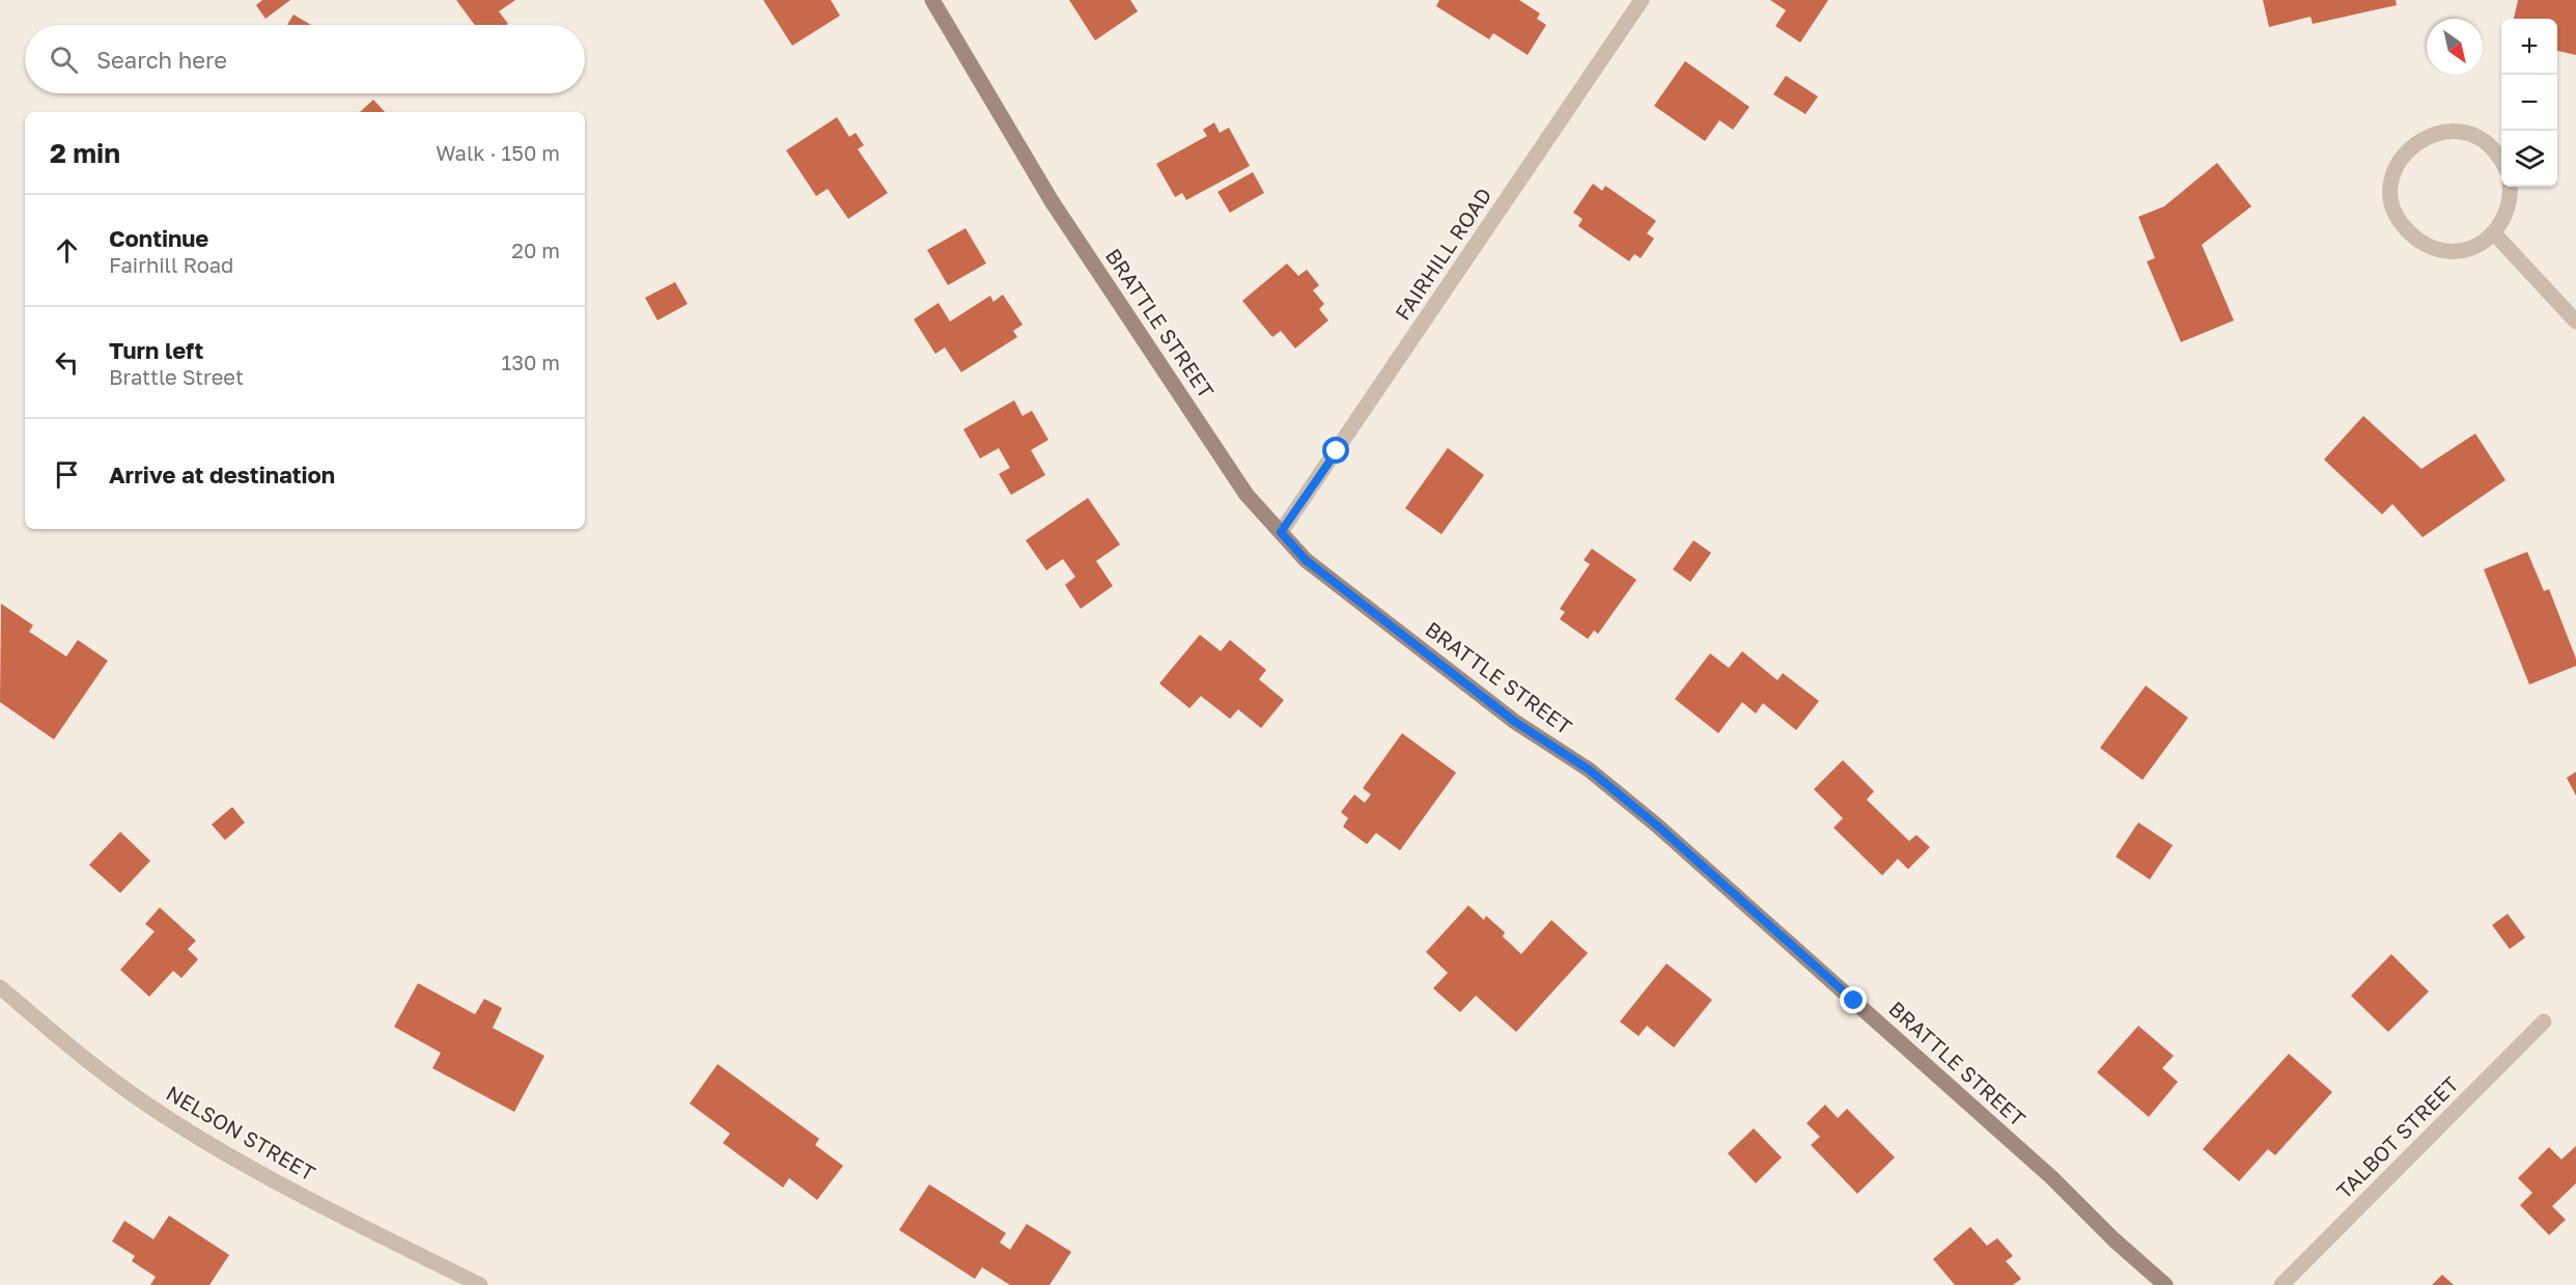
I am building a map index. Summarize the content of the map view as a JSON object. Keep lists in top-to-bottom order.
{
  "streets": {
    "street": [
      "FAIRHILL ROAD",
      "BRATTLE STREET",
      "NELSON STREET",
      "TALBOT STREET"
    ]
  },
  "crossings": [
    ["FAIRHILL ROAD", "BRATTLE STREET"]
  ],
  "north": "bottom right",
  "page": {
    "map_buttons": ["+", "−"],
    "search": "Search here",
    "heading": ["2 min", "Walk · 150 m"],
    "list": [
      ["Continue", "Fairhill Road", "20 m"],
      ["Turn left", "Brattle Street", "130 m"],
      "Arrive at destination"
    ]
  }
}
